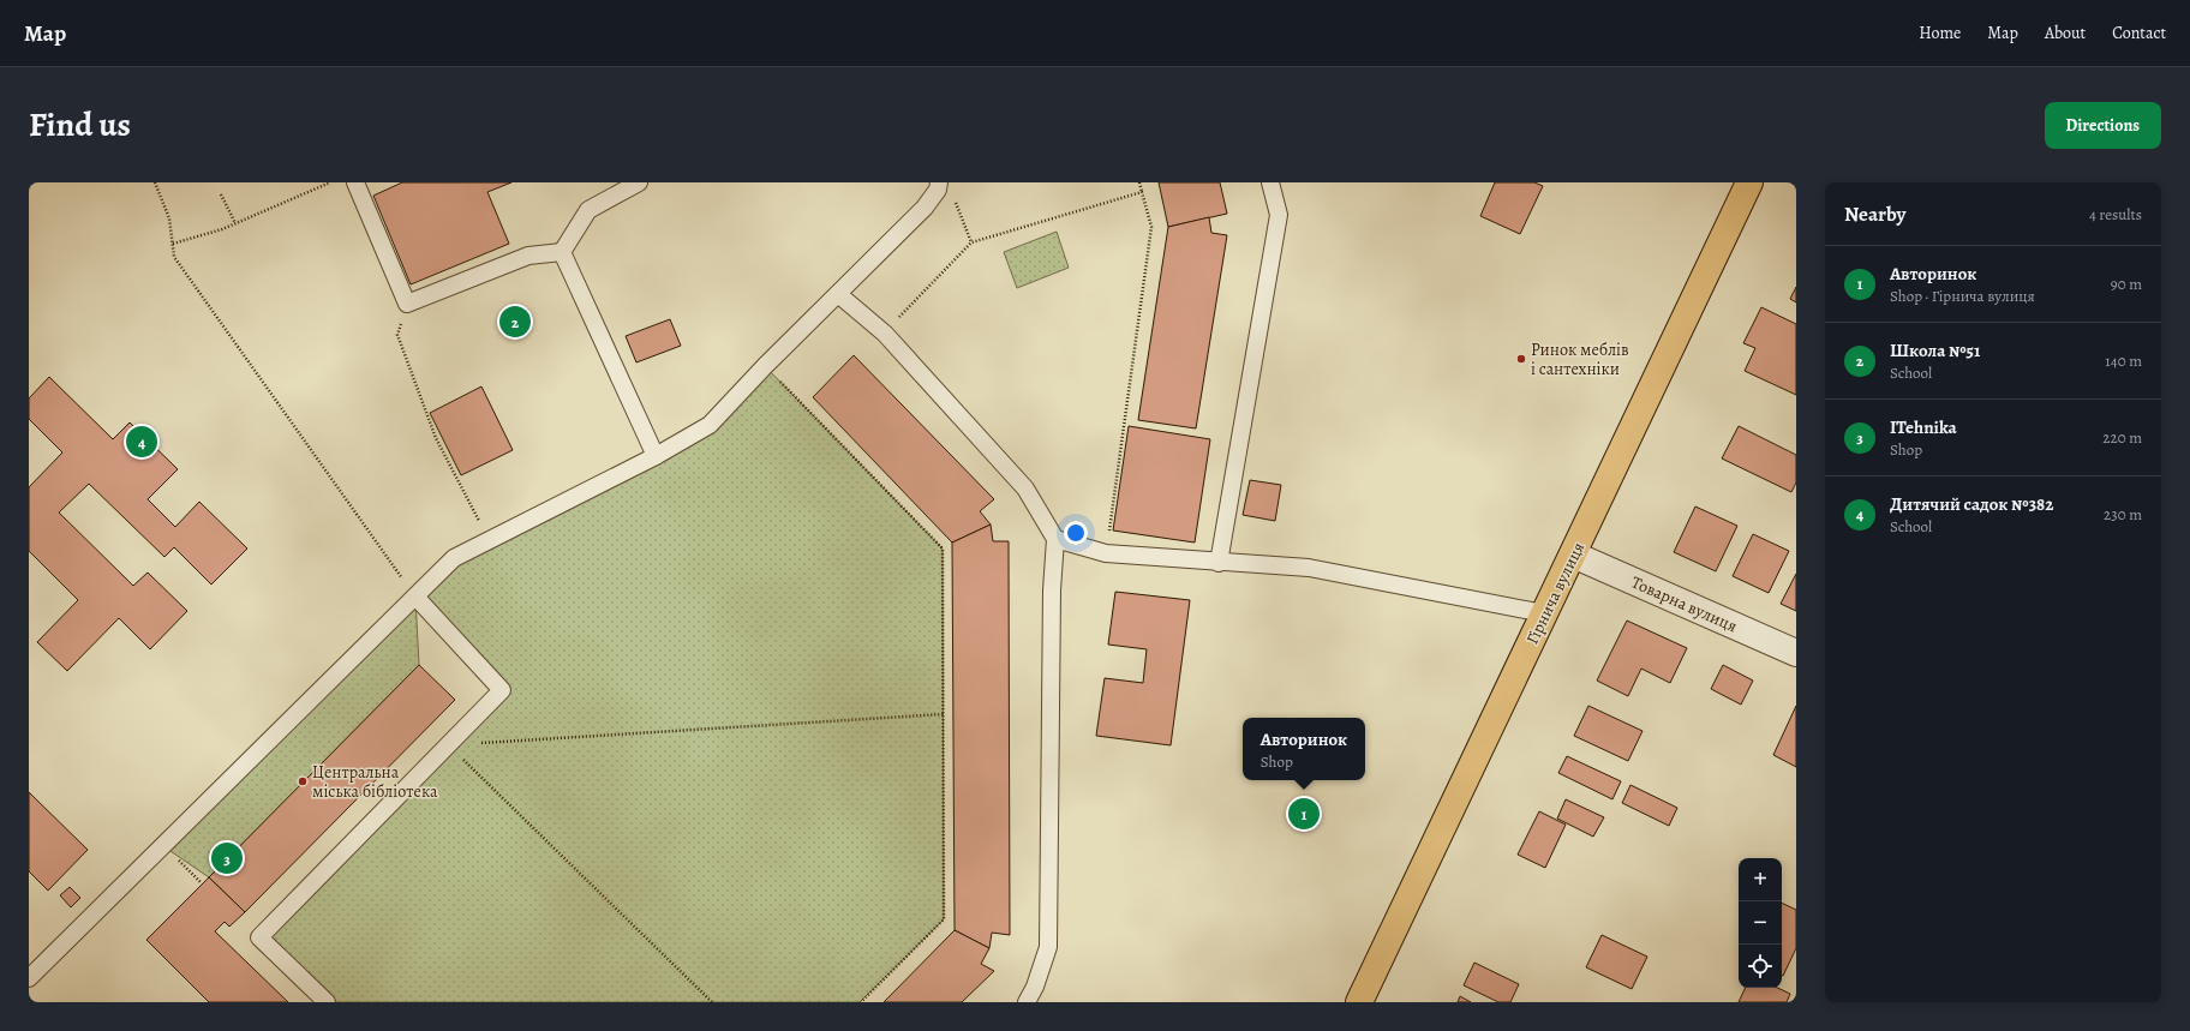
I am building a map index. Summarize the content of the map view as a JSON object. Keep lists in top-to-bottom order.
{
  "streets": {
    "main road": ["Гірнича вулиця"],
    "street": ["Товарна вулиця"]
  },
  "crossings": [
    ["Гірнича вулиця", "Товарна вулиця"]
  ],
  "places": ["Ринок меблів і сантехніки", "Центральна міська бібліотека"],
  "page": {
    "header": "Map",
    "nav": [
      "Home",
      "Map",
      "About",
      "Contact"
    ],
    "title": "Find us",
    "buttons": "Directions",
    "heading": ["Nearby", "4 results"],
    "list": [
      {
        "mark": "1",
        "name": "Авторинок",
        "note": "Shop · Гірнича вулиця",
        "value": "90 m"
      },
      {
        "mark": "2",
        "name": "Школа №51",
        "note": "School",
        "value": "140 m"
      },
      {
        "mark": "3",
        "name": "ITehnika",
        "note": "Shop",
        "value": "220 m"
      },
      {
        "mark": "4",
        "name": "Дитячий садок №382",
        "note": "School",
        "value": "230 m"
      }
    ],
    "pins": [
      "2",
      "4",
      "1",
      "3"
    ],
    "popup": ["Авторинок", "Shop"],
    "map_buttons": ["+", "−"]
  }
}
